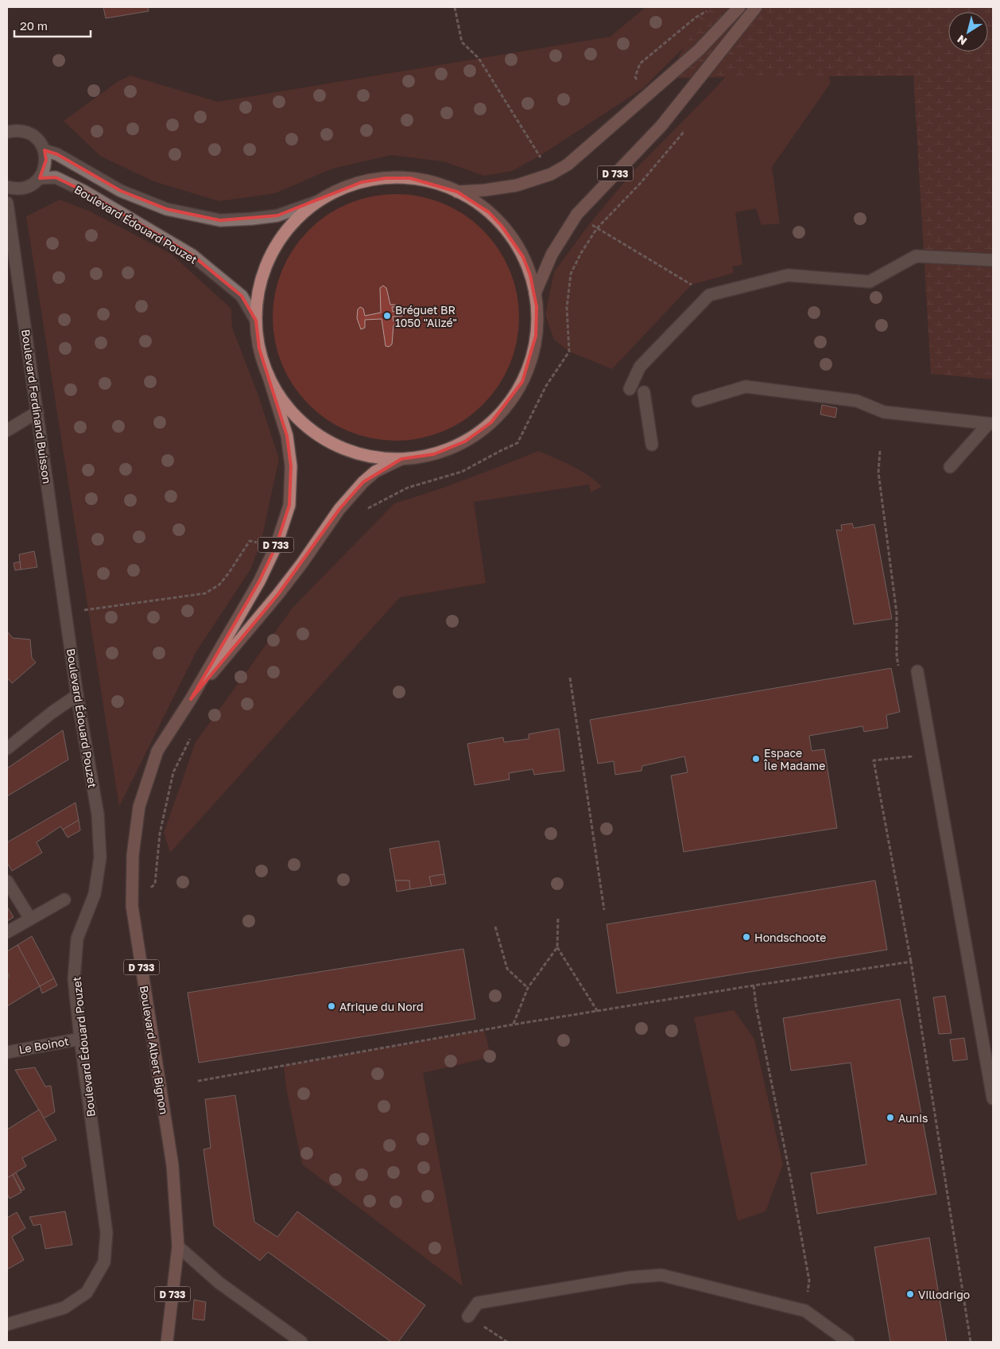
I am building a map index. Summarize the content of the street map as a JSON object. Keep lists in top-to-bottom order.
{
  "streets": {
    "main road": ["D 733", "Boulevard Albert Bignon"],
    "street": ["Boulevard Édouard Pouzet", "Boulevard Ferdinand Buisson", "Le Boinot"]
  },
  "crossings": [
    ["D 733", "Boulevard Albert Bignon"],
    ["Boulevard Édouard Pouzet", "Boulevard Ferdinand Buisson"],
    ["Boulevard Édouard Pouzet", "Le Boinot"]
  ],
  "places": [
    "Bréguet BR 1050 \"Alizé\"",
    "Espace Île Madame",
    "Hondschoote",
    "Afrique du Nord",
    "Aunis",
    "Villodrigo"
  ],
  "scale_bar": "20 m",
  "north": "bottom left"
}
